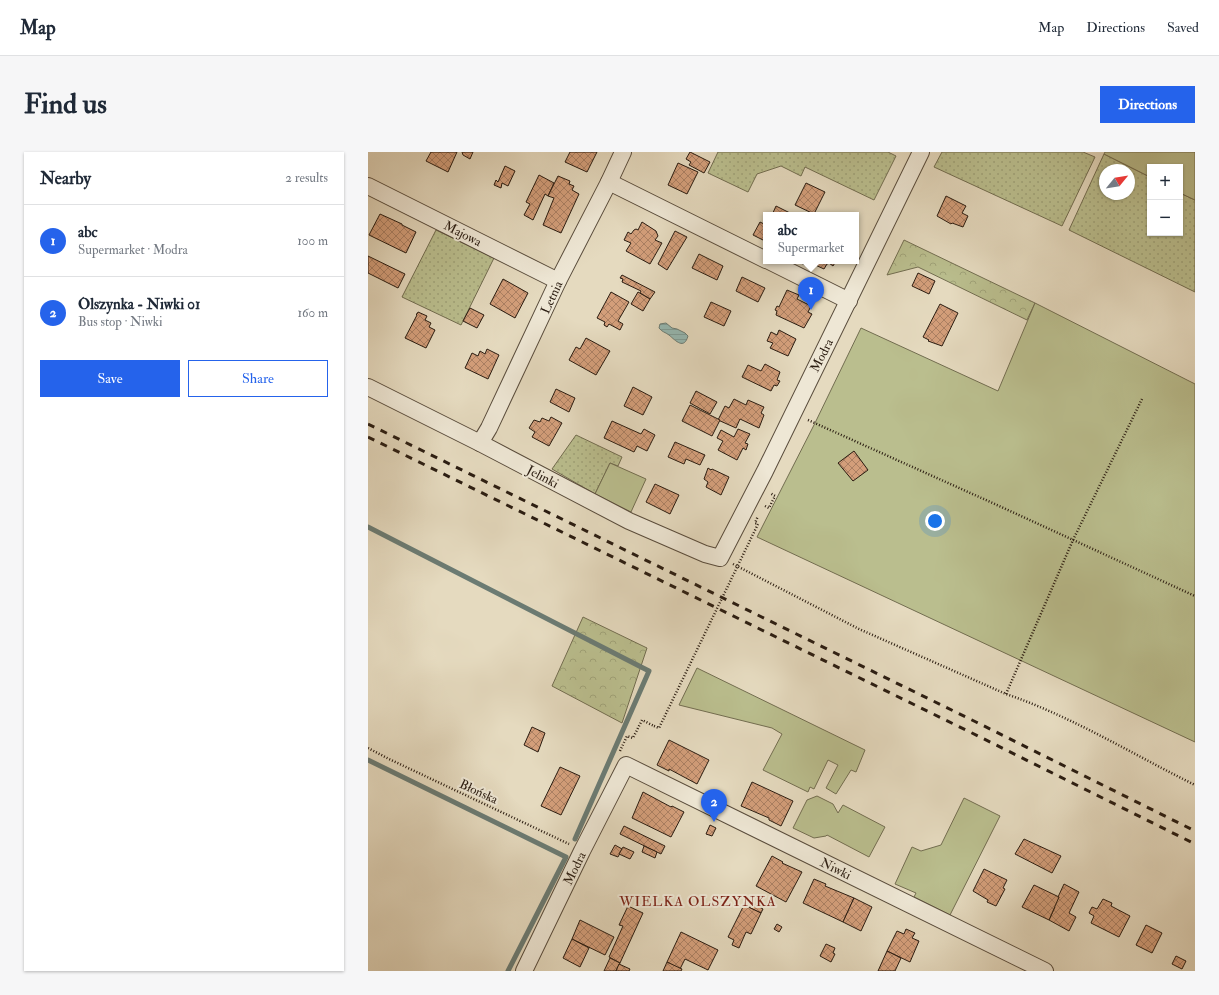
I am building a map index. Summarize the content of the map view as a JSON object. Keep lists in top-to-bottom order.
{
  "streets": {
    "street": [
      "Majowa",
      "Letnia",
      "Modra",
      "Jelinki",
      "Niwki"
    ],
    "path": ["Błońska"]
  },
  "crossings": [
    ["Majowa", "Letnia"],
    ["Letnia", "Jelinki"],
    ["Modra", "Jelinki"],
    ["Modra", "Błońska"],
    ["Modra", "Niwki"]
  ],
  "districts": ["WIELKA OLSZYNKA"],
  "north": "top right",
  "page": {
    "header": "Map",
    "nav": ["Map", "Directions", "Saved"],
    "buttons": [
      "Directions",
      ["Save", "Share"]
    ],
    "title": "Find us",
    "heading": ["Nearby", "2 results"],
    "map_buttons": ["+", "−"],
    "list": [
      {
        "mark": "1",
        "name": "abc",
        "note": "Supermarket · Modra",
        "value": "100 m"
      },
      {
        "mark": "2",
        "name": "Olszynka - Niwki 01",
        "note": "Bus stop · Niwki",
        "value": "160 m"
      }
    ],
    "popup": ["abc", "Supermarket"],
    "pins": ["1", "2"]
  }
}
